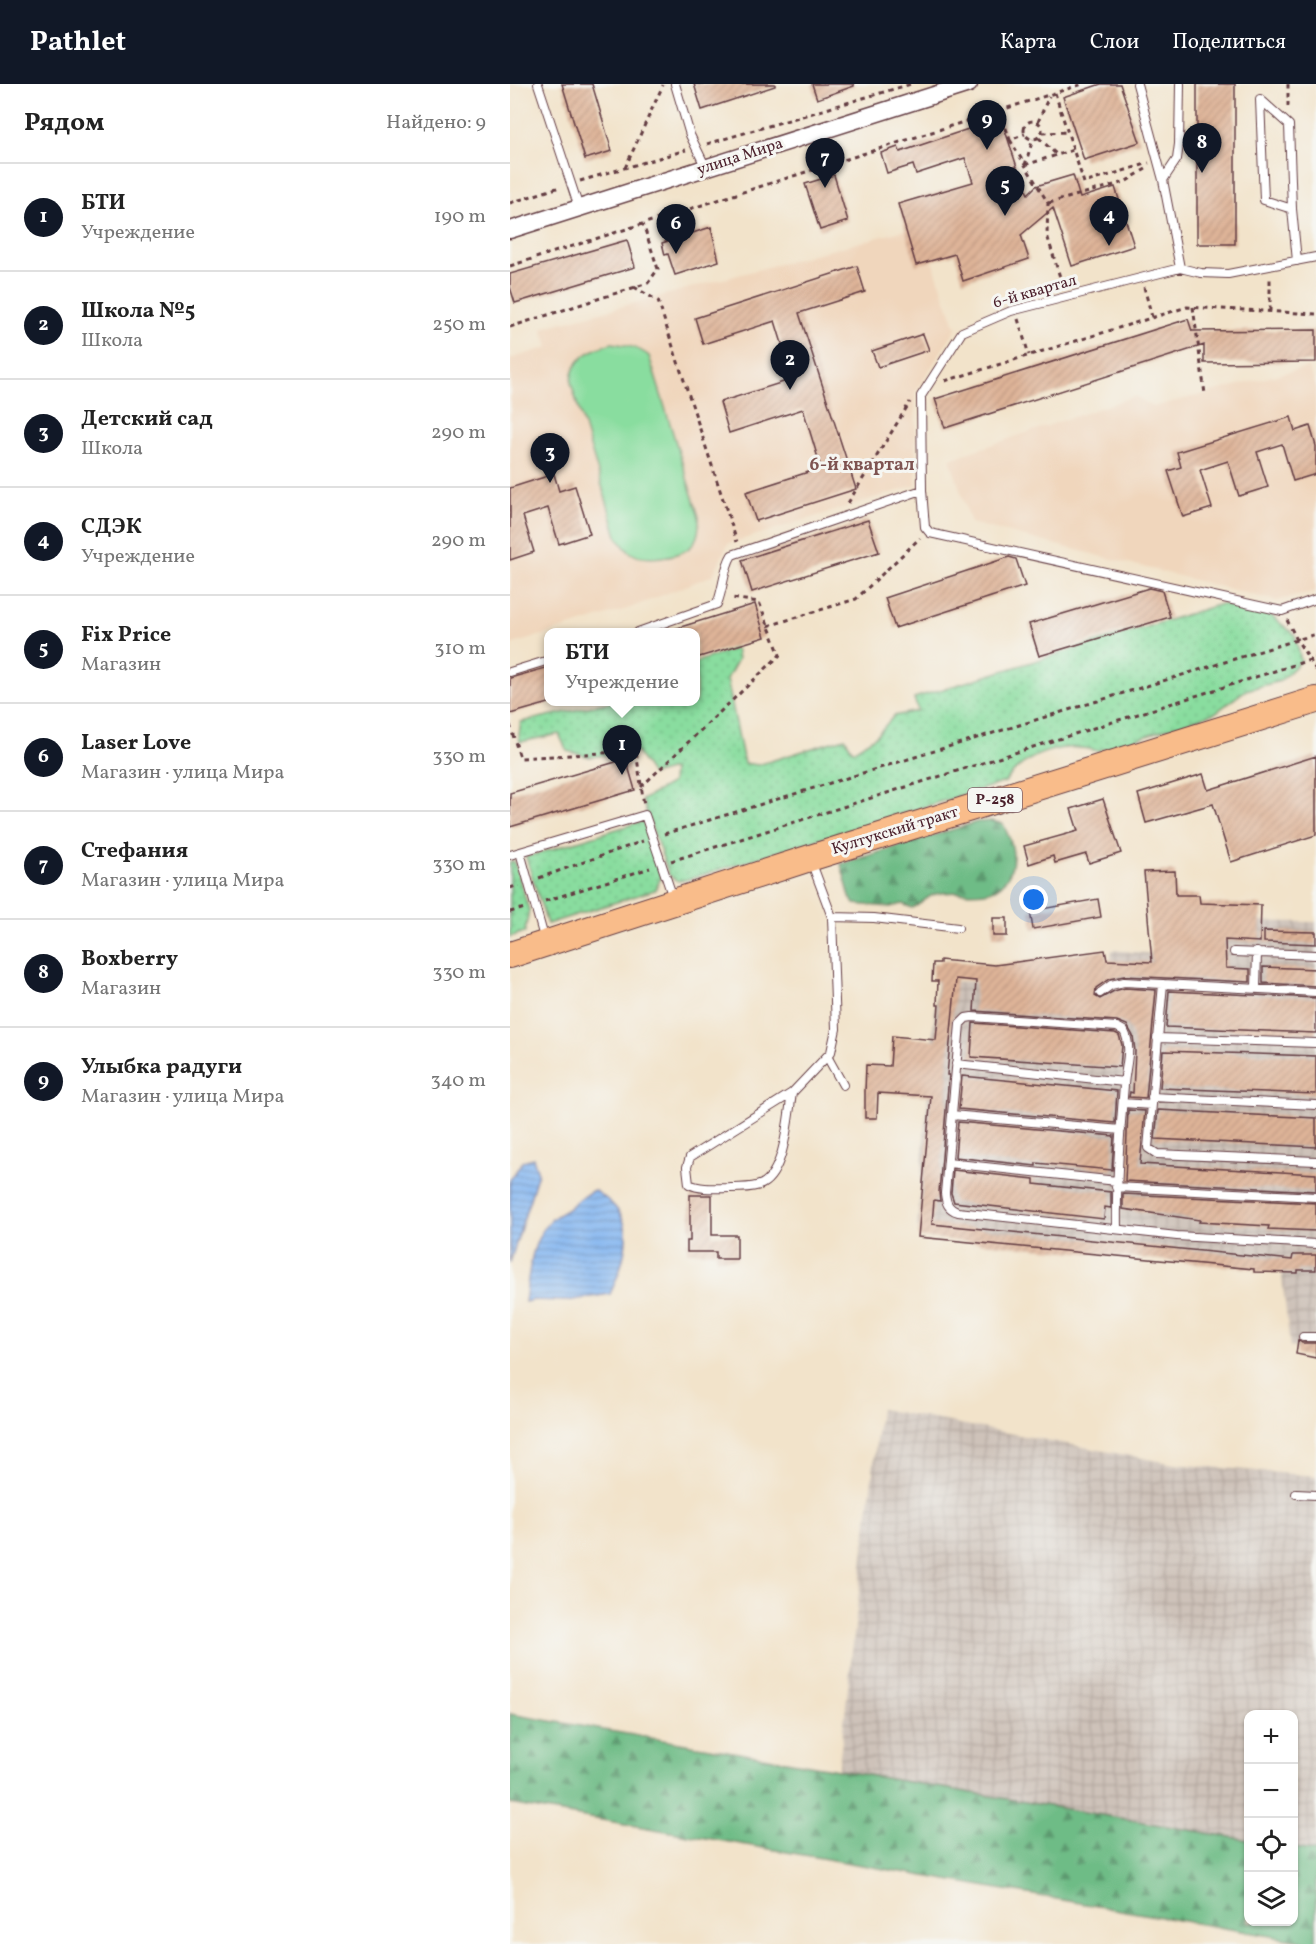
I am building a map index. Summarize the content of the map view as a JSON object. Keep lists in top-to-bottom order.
{
  "streets": {
    "main road": ["Р-258", "Култукский тракт"],
    "street": ["улица Мира"],
    "lane": ["6-й квартал"]
  },
  "districts": ["6-й квартал"],
  "page": {
    "header": "Pathlet",
    "nav": ["Карта", "Слои", "Поделиться"],
    "heading": ["Рядом", "Найдено: 9"],
    "pins": [
      "9",
      "8",
      "7",
      "5",
      "4",
      "6",
      "2",
      "3",
      "1"
    ],
    "list": [
      {
        "mark": "1",
        "name": "БТИ",
        "note": "Учреждение",
        "value": "190 m"
      },
      {
        "mark": "2",
        "name": "Школа №5",
        "note": "Школа",
        "value": "250 m"
      },
      {
        "mark": "3",
        "name": "Детский сад",
        "note": "Школа",
        "value": "290 m"
      },
      {
        "mark": "4",
        "name": "СДЭК",
        "note": "Учреждение",
        "value": "290 m"
      },
      {
        "mark": "5",
        "name": "Fix Price",
        "note": "Магазин",
        "value": "310 m"
      },
      {
        "mark": "6",
        "name": "Laser Love",
        "note": "Магазин · улица Мира",
        "value": "330 m"
      },
      {
        "mark": "7",
        "name": "Стефания",
        "note": "Магазин · улица Мира",
        "value": "330 m"
      },
      {
        "mark": "8",
        "name": "Boxberry",
        "note": "Магазин",
        "value": "330 m"
      },
      {
        "mark": "9",
        "name": "Улыбка радуги",
        "note": "Магазин · улица Мира",
        "value": "340 m"
      }
    ],
    "popup": ["БТИ", "Учреждение"],
    "map_buttons": ["+", "−"]
  }
}
